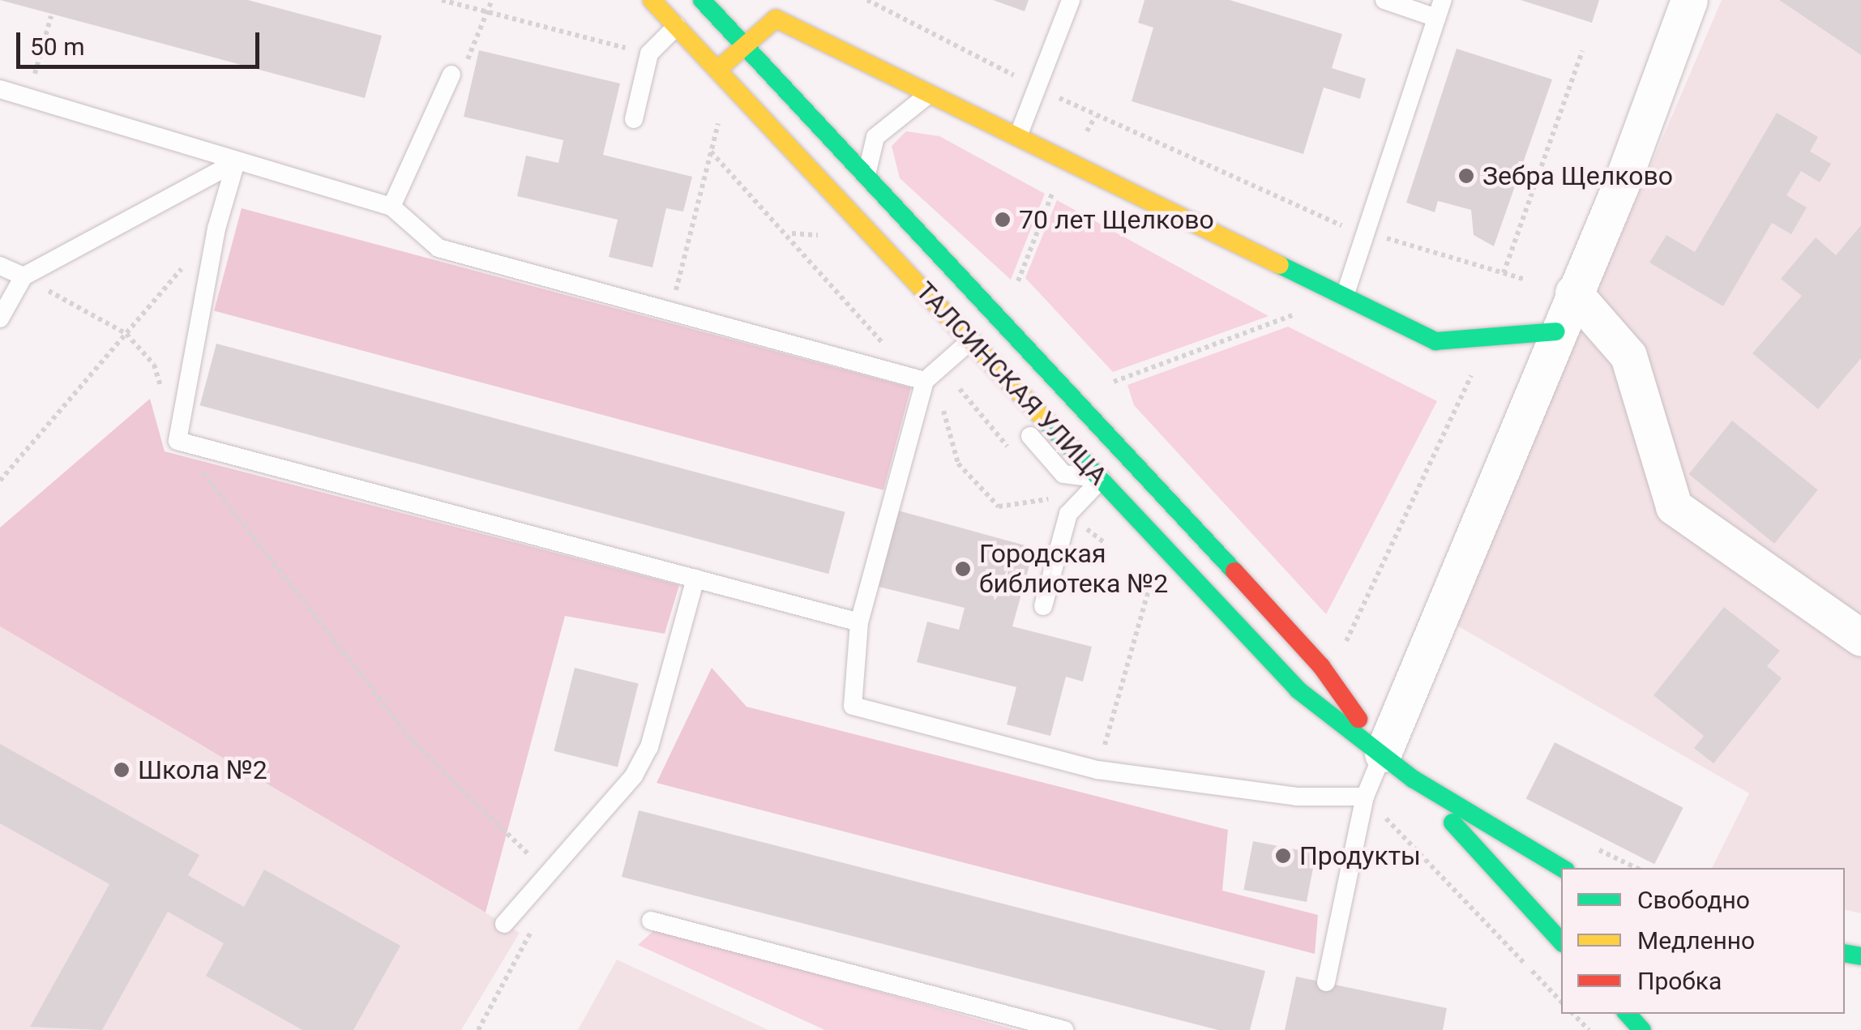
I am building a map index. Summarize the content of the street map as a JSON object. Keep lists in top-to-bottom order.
{
  "streets": {
    "main road": ["ТАЛСИНСКАЯ УЛИЦА"]
  },
  "places": [
    "Зебра Щелково",
    "70 лет Щелково",
    "Городская библиотека №2",
    "Школа №2",
    "Продукты"
  ],
  "legend": ["Свободно", "Медленно", "Пробка"],
  "scale_bar": "50 m"
}
